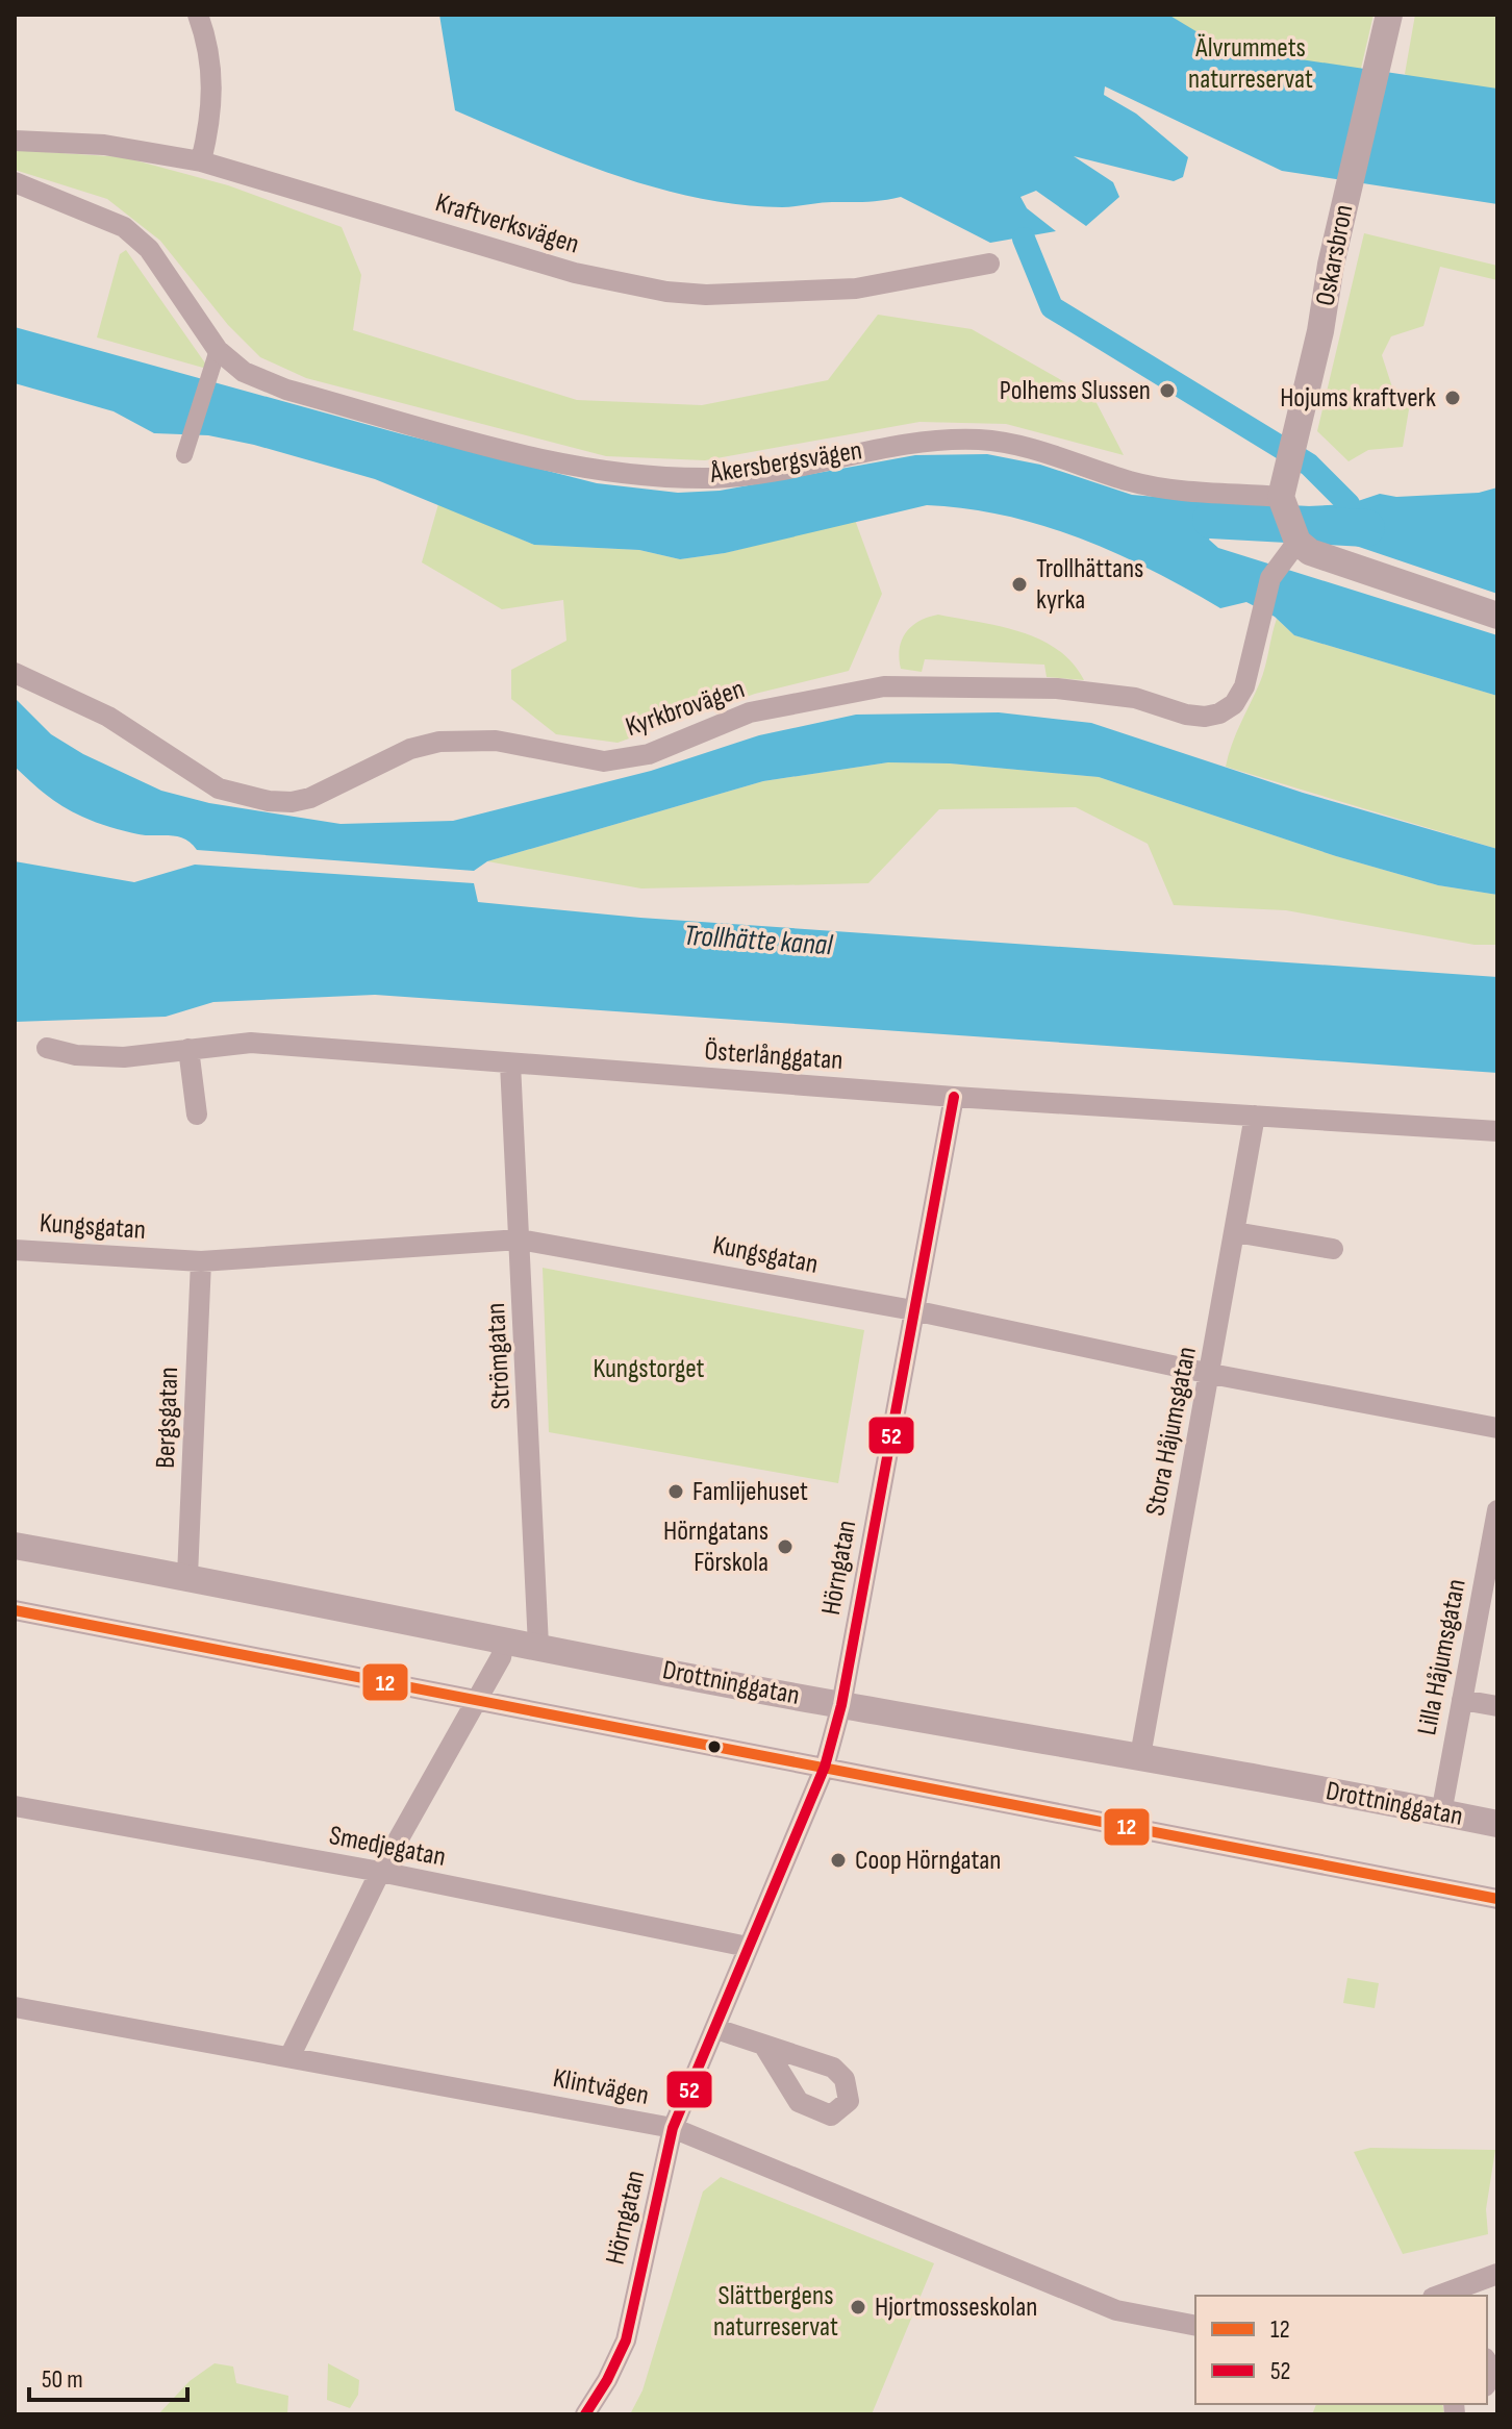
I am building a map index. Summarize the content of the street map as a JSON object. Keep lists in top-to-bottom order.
{
  "streets": {
    "street": [
      "Kraftverksvägen",
      "Oskarsbron",
      "Åkersbergsvägen",
      "Kyrkbrovägen",
      "Österlånggatan",
      "Kungsgatan",
      "Strömgatan",
      "Bergsgatan",
      "Stora Håjumsgatan",
      "Hörngatan",
      "Lilla Håjumsgatan",
      "Drottninggatan",
      "Smedjegatan",
      "Klintvägen"
    ]
  },
  "crossings": [
    ["Oskarsbron", "Åkersbergsvägen"],
    ["Österlånggatan", "Strömgatan"],
    ["Österlånggatan", "Stora Håjumsgatan"],
    ["Österlånggatan", "Hörngatan"],
    ["Kungsgatan", "Strömgatan"],
    ["Kungsgatan", "Bergsgatan"],
    ["Kungsgatan", "Stora Håjumsgatan"],
    ["Kungsgatan", "Hörngatan"],
    ["Strömgatan", "Drottninggatan"],
    ["Bergsgatan", "Drottninggatan"],
    ["Stora Håjumsgatan", "Drottninggatan"],
    ["Hörngatan", "Drottninggatan"],
    ["Hörngatan", "Smedjegatan"],
    ["Hörngatan", "Klintvägen"],
    ["Lilla Håjumsgatan", "Drottninggatan"]
  ],
  "water": ["Trollhätte kanal"],
  "parks": ["Älvrummets naturreservat", "Kungstorget", "Slättbergens naturreservat"],
  "places": [
    "Polhems Slussen",
    "Hojums kraftverk",
    "Trollhättans kyrka",
    "Famlijehuset",
    "Hörngatans Förskola",
    "Coop Hörngatan",
    "Hjortmosseskolan"
  ],
  "lines": ["transit line 52", "transit line 12"],
  "legend": ["12", "52"],
  "scale_bar": "50 m"
}
